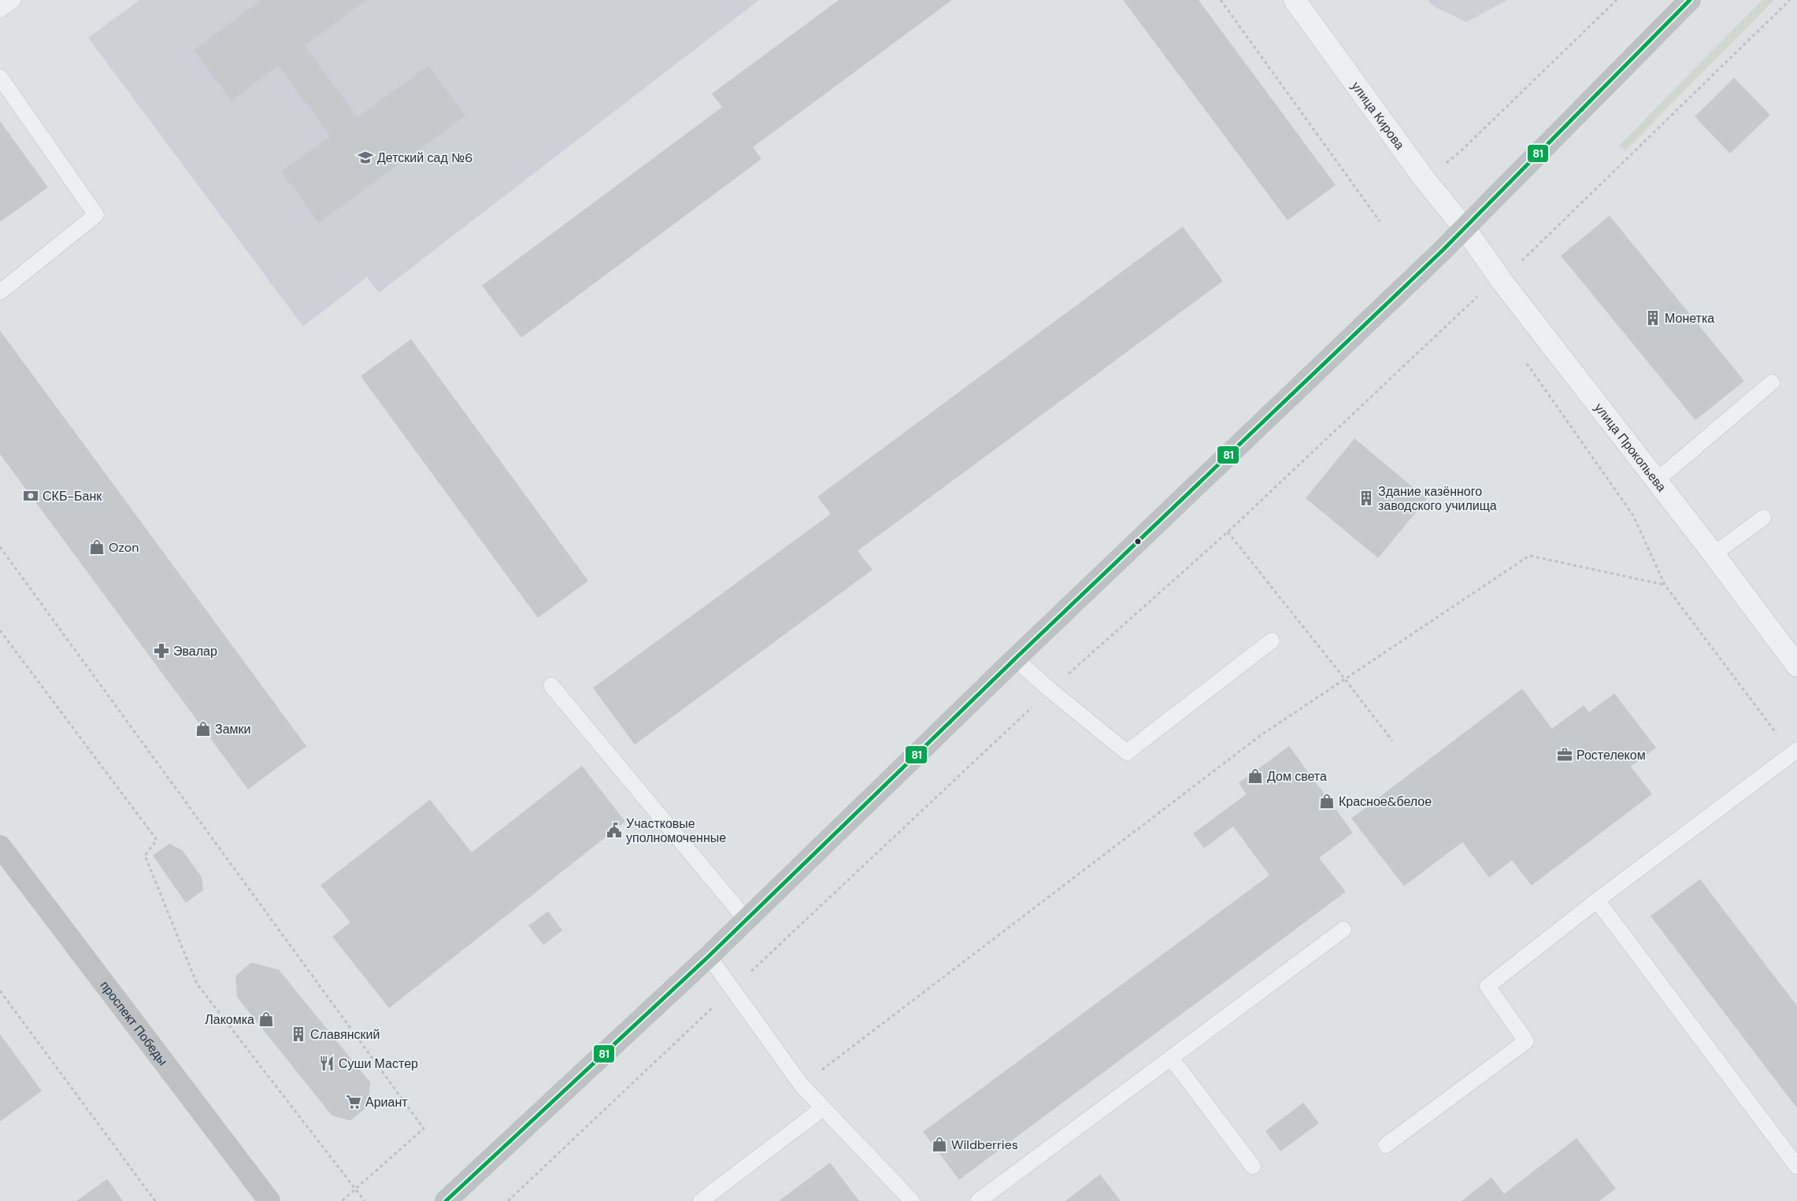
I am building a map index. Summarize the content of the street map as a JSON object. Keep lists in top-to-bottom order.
{
  "streets": {
    "main road": ["проспект Победы"],
    "street": ["улица Кирова", "улица Прокопьева"]
  },
  "crossings": [
    ["улица Кирова", "улица Прокопьева"]
  ],
  "places": {
    "school or university": ["Детский сад №6"],
    "building": ["Монетка", "Здание казённого заводского училища", "Славянский"],
    "bank": ["СКБ-Банк"],
    "shop": [
      "Ozon",
      "Замки",
      "Дом света",
      "Красное&белое",
      "Лакомка",
      "Wildberries"
    ],
    "pharmacy": ["Эвалар"],
    "office": ["Ростелеком"],
    "public building": ["Участковые уполномоченные"],
    "restaurant": ["Суши Мастер"],
    "supermarket": ["Ариант"]
  },
  "lines": ["transit line 81"]
}
